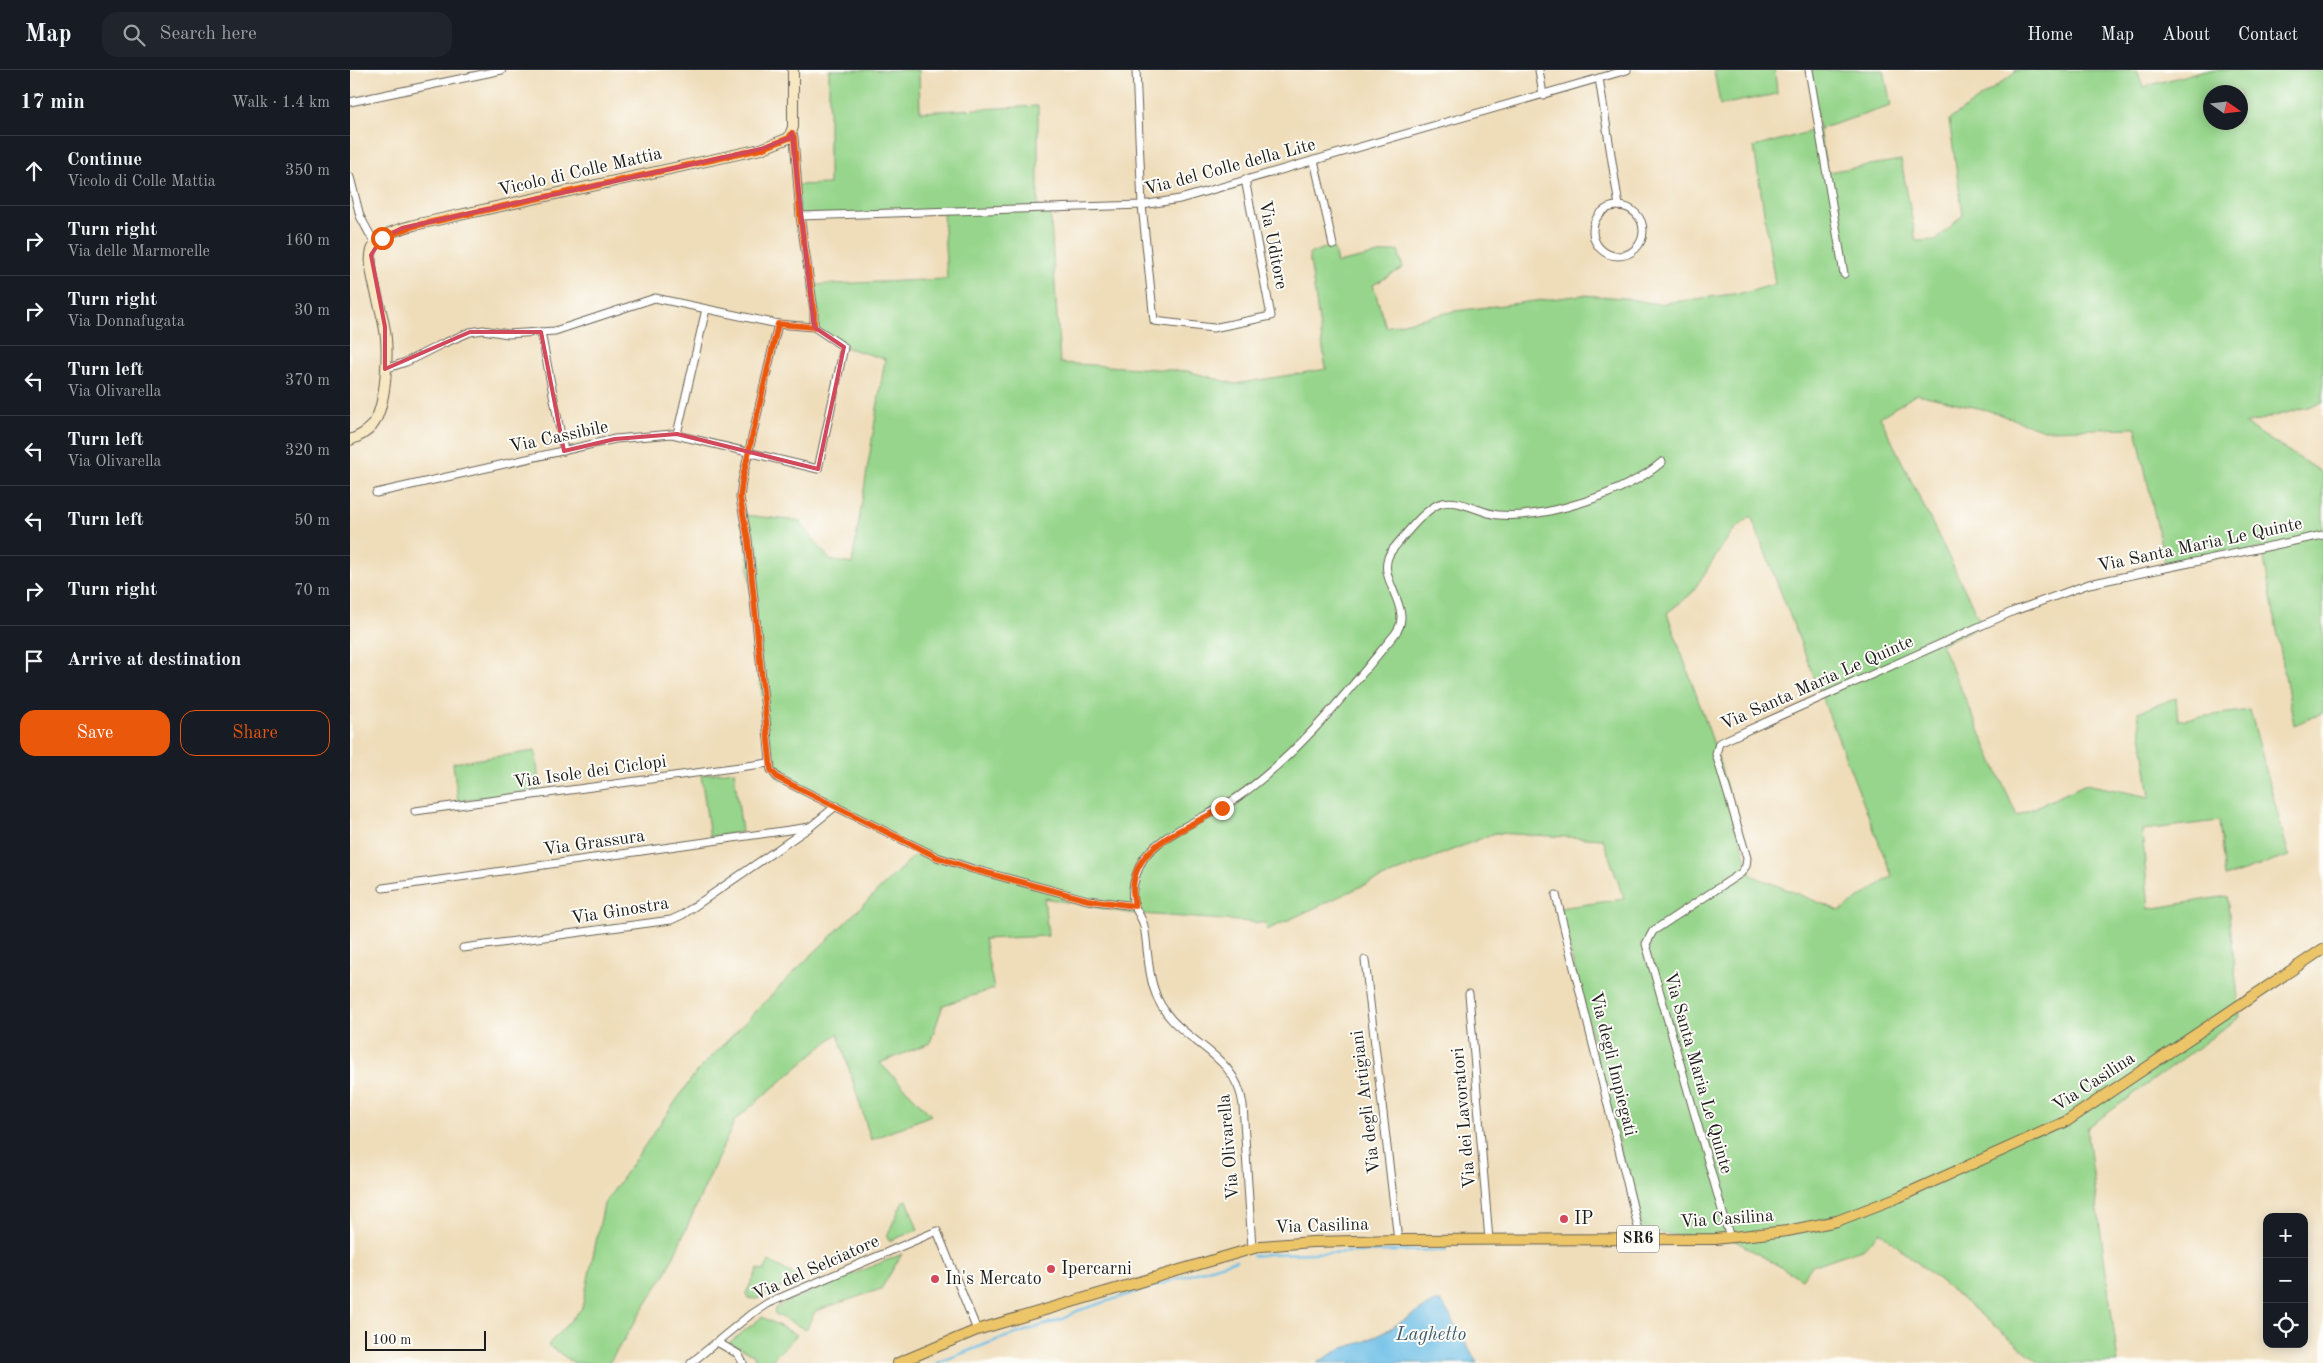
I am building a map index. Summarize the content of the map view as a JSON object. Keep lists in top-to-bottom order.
{
  "streets": {
    "main road": ["Via Casilina", "SR6"],
    "street": [
      "Via del Colle della Lite",
      "Vicolo di Colle Mattia",
      "Via Uditore",
      "Via Cassibile",
      "Via Santa Maria Le Quinte",
      "Via Isole dei Ciclopi",
      "Via Grassura",
      "Via Ginostra",
      "Via degli Impiegati",
      "Via degli Artigiani",
      "Via dei Lavoratori",
      "Via Olivarella",
      "Via del Selciatore"
    ]
  },
  "crossings": [
    ["Via del Colle della Lite", "Via Uditore"],
    ["Via Santa Maria Le Quinte", "Via Casilina"],
    ["Via Grassura", "Via Ginostra"],
    ["Via degli Impiegati", "Via Casilina"],
    ["Via Casilina", "Via degli Artigiani"],
    ["Via Casilina", "Via dei Lavoratori"],
    ["Via Casilina", "Via Olivarella"],
    ["Via Casilina", "Via del Selciatore"]
  ],
  "water": ["Laghetto"],
  "places": ["IP", "Ipercarni", "In's Mercato"],
  "scale_bar": "100 m",
  "north": "right",
  "page": {
    "header": "Map",
    "search": "Search here",
    "nav": [
      "Home",
      "Map",
      "About",
      "Contact"
    ],
    "heading": ["17 min", "Walk · 1.4 km"],
    "list": [
      ["Continue", "Vicolo di Colle Mattia", "350 m"],
      ["Turn right", "Via delle Marmorelle", "160 m"],
      ["Turn right", "Via Donnafugata", "30 m"],
      ["Turn left", "Via Olivarella", "370 m"],
      ["Turn left", "Via Olivarella", "320 m"],
      ["Turn left", "50 m"],
      ["Turn right", "70 m"],
      "Arrive at destination"
    ],
    "buttons": ["Save", "Share"],
    "map_buttons": ["+", "−"],
    "scale": "100 m"
  }
}
